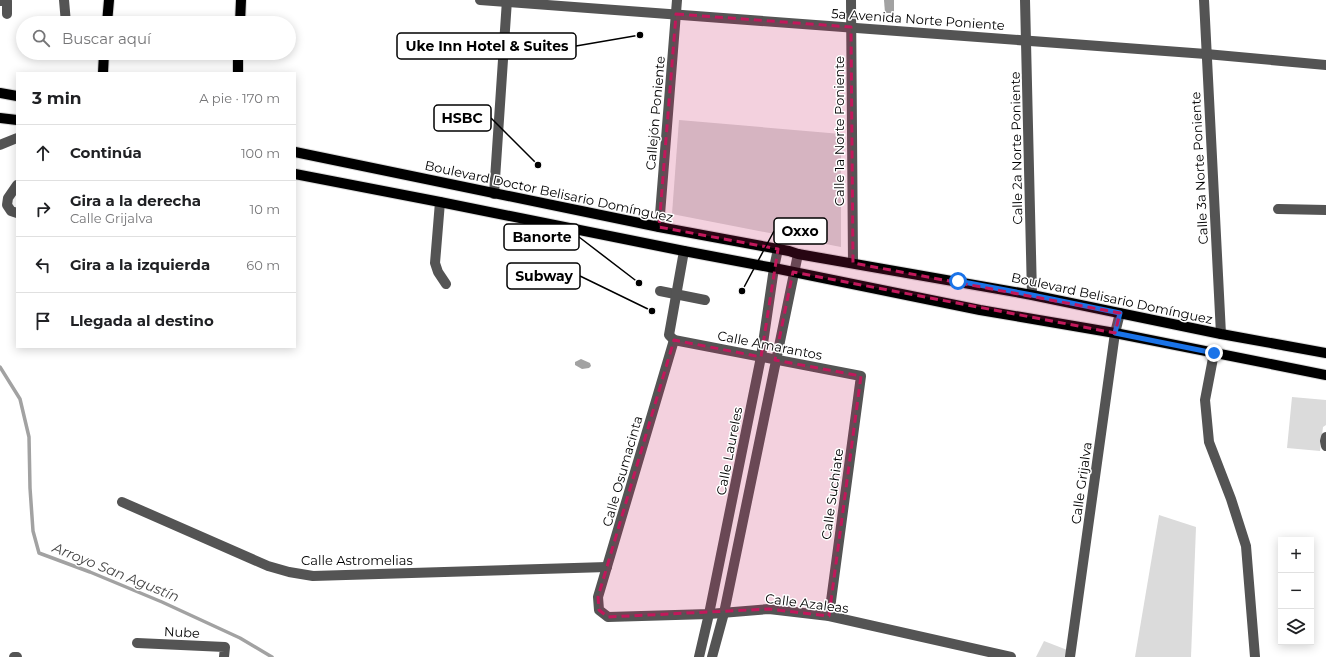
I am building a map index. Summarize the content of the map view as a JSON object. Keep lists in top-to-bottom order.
{
  "streets": {
    "main road": ["Boulevard Doctor Belisario Domínguez", "Boulevard Belisario Domínguez"],
    "street": [
      "5a Avenida Norte Poniente",
      "Callejón Poniente",
      "Calle 1a Norte Poniente",
      "Calle 2a Norte Poniente",
      "Calle 3a Norte Poniente",
      "Calle Amarantos",
      "Calle Laureles",
      "Calle Osumacinta",
      "Calle Grijalva",
      "Calle Suchiate",
      "Calle Astromelias",
      "Calle Azaleas",
      "Nube"
    ]
  },
  "crossings": [
    ["5a Avenida Norte Poniente", "Callejón Poniente"],
    ["5a Avenida Norte Poniente", "Calle 1a Norte Poniente"],
    ["5a Avenida Norte Poniente", "Calle 2a Norte Poniente"],
    ["5a Avenida Norte Poniente", "Calle 3a Norte Poniente"],
    ["Callejón Poniente", "Boulevard Doctor Belisario Domínguez"],
    ["Calle 1a Norte Poniente", "Boulevard Belisario Domínguez"],
    ["Calle 2a Norte Poniente", "Boulevard Belisario Domínguez"],
    ["Calle 3a Norte Poniente", "Boulevard Belisario Domínguez"],
    ["Boulevard Doctor Belisario Domínguez", "Boulevard Belisario Domínguez"],
    ["Boulevard Doctor Belisario Domínguez", "Calle Laureles"],
    ["Boulevard Belisario Domínguez", "Calle Laureles"],
    ["Boulevard Belisario Domínguez", "Calle Grijalva"],
    ["Calle Amarantos", "Calle Laureles"],
    ["Calle Amarantos", "Calle Osumacinta"],
    ["Calle Amarantos", "Calle Suchiate"],
    ["Calle Laureles", "Calle Azaleas"],
    ["Calle Osumacinta", "Calle Astromelias"],
    ["Calle Osumacinta", "Calle Azaleas"],
    ["Calle Suchiate", "Calle Azaleas"]
  ],
  "water": ["Arroyo San Agustín"],
  "places": [
    "Uke Inn Hotel & Suites",
    "HSBC",
    "Banorte",
    "Oxxo",
    "Subway"
  ],
  "page": {
    "search": "Buscar aquí",
    "heading": ["3 min", "A pie · 170 m"],
    "list": [
      ["Continúa", "100 m"],
      ["Gira a la derecha", "Calle Grijalva", "10 m"],
      ["Gira a la izquierda", "60 m"],
      "Llegada al destino"
    ],
    "map_buttons": ["+", "−"]
  }
}
